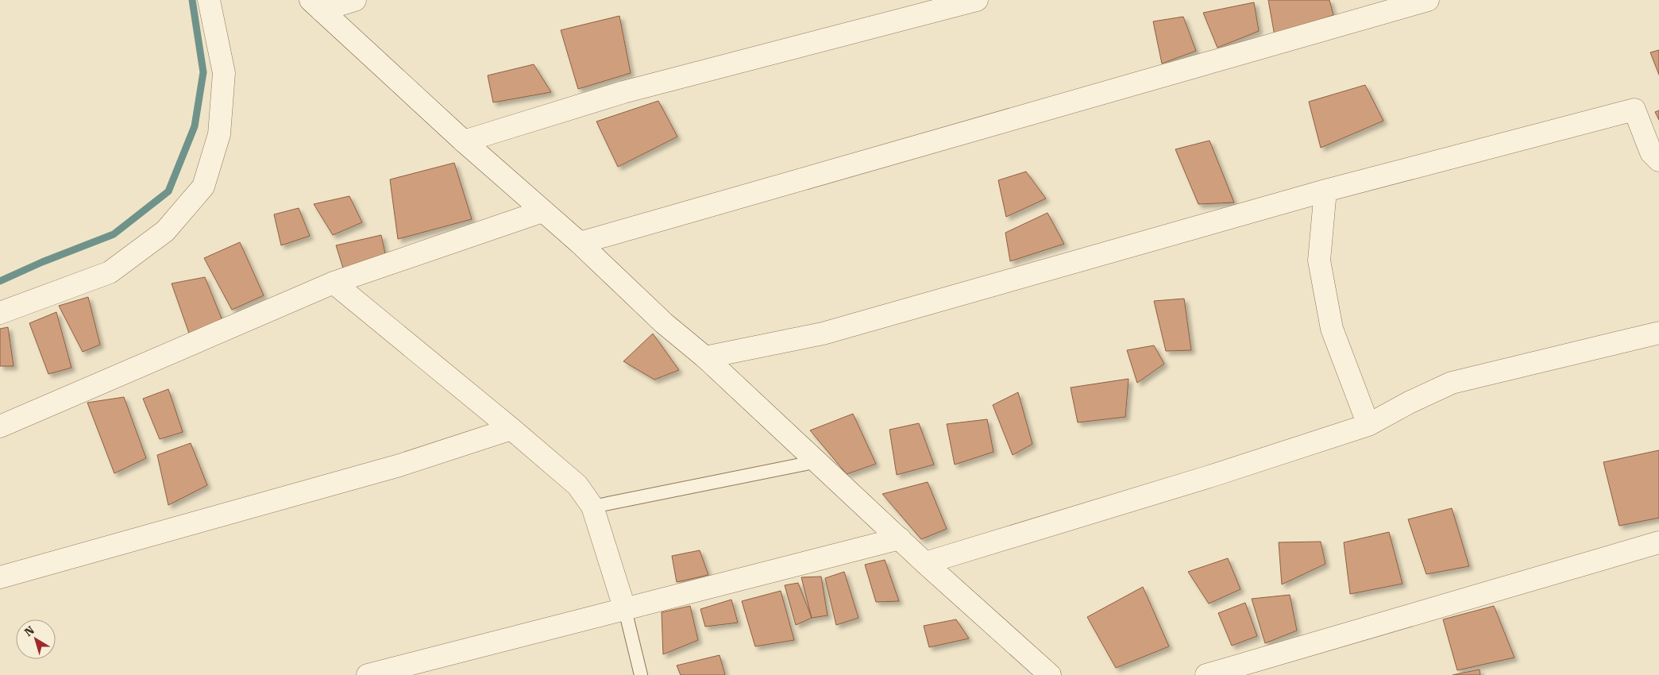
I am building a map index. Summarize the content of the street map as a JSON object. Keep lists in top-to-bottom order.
{
  "north": "top left"
}
